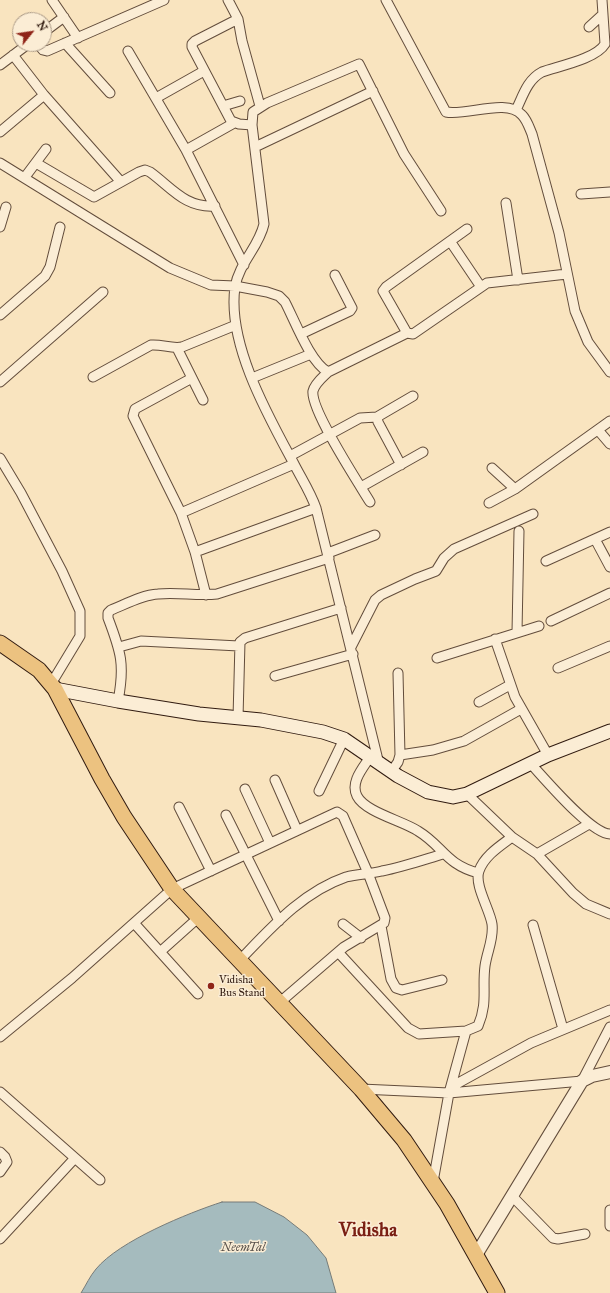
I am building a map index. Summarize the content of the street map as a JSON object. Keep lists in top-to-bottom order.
{
  "districts": ["Vidisha"],
  "water": ["NeemTal"],
  "places": ["Vidisha Bus Stand"],
  "north": "top right"
}
